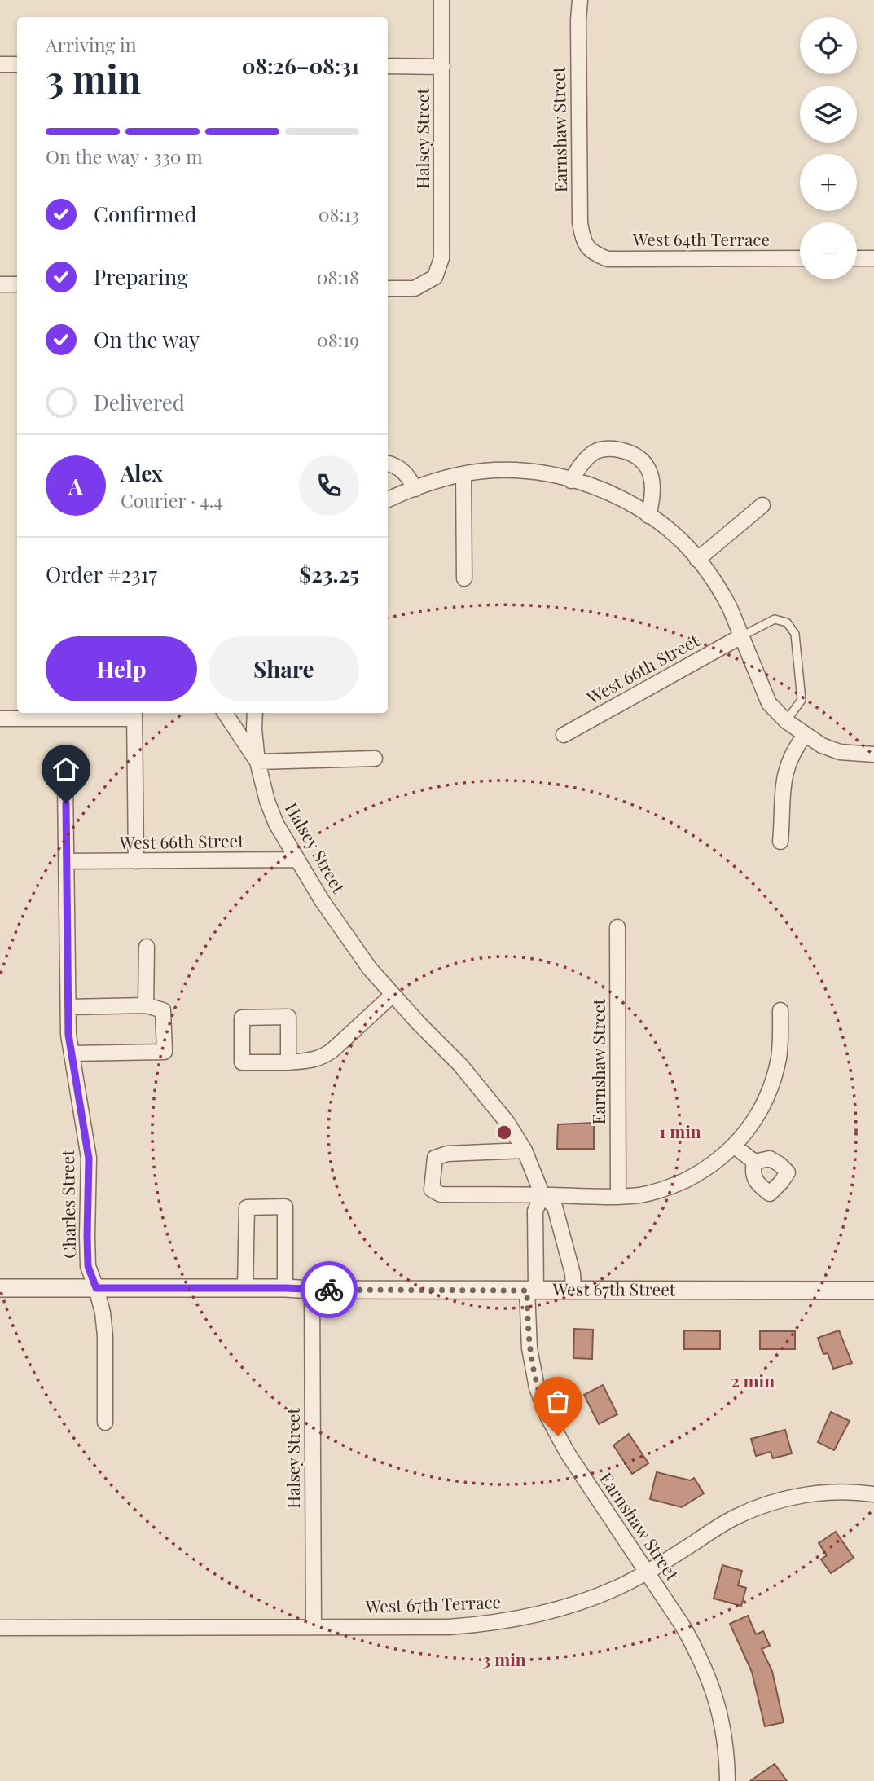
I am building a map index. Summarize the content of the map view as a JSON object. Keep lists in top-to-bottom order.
{
  "streets": {
    "street": [
      "Earnshaw Street",
      "Halsey Street",
      "West 64th Terrace",
      "West 66th Street",
      "Charles Street",
      "West 67th Street",
      "West 67th Terrace"
    ]
  },
  "crossings": [
    ["Earnshaw Street", "West 64th Terrace"],
    ["Earnshaw Street", "West 67th Street"],
    ["Earnshaw Street", "West 67th Terrace"],
    ["Halsey Street", "West 66th Street"],
    ["Halsey Street", "West 67th Street"],
    ["Halsey Street", "West 67th Terrace"],
    ["West 66th Street", "Charles Street"],
    ["Charles Street", "West 67th Street"]
  ],
  "page": {
    "map_buttons": ["+", "−"],
    "heading": ["3 min", "Arriving in", "08:26–08:31"],
    "panel": [
      "Alex",
      "Courier · 4.4",
      "Order #2317",
      "$23.25"
    ],
    "bar": "On the way · 330 m",
    "list": [
      ["Confirmed", "08:13"],
      ["Preparing", "08:18"],
      ["On the way", "08:19"],
      "Delivered"
    ],
    "round": "A",
    "buttons": ["Help", "Share"]
  },
  "rings": ["1 min", "2 min", "3 min"]
}
